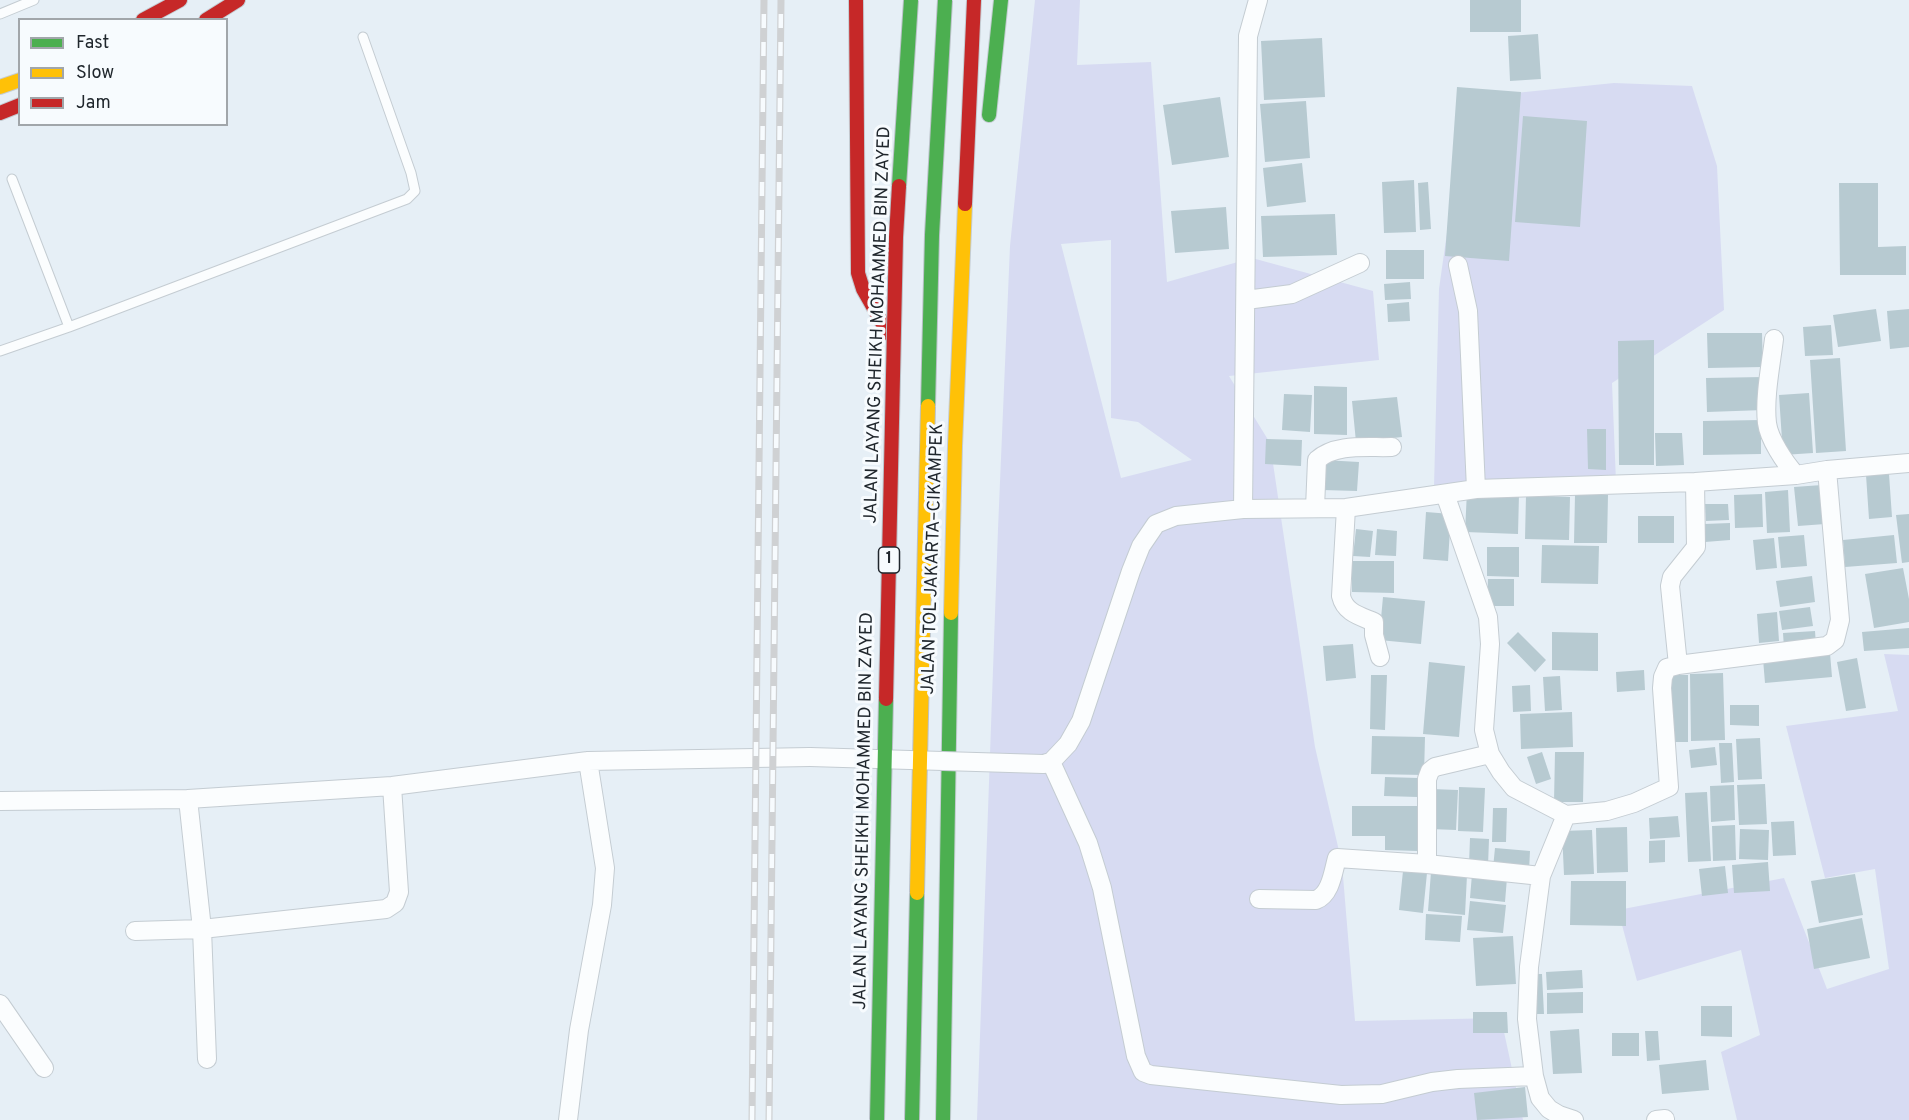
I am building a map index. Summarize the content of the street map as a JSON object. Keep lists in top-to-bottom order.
{
  "streets": {
    "main road": ["JALAN LAYANG SHEIKH MOHAMMED BIN ZAYED", "JALAN TOL JAKARTA–CIKAMPEK", "1"]
  },
  "legend": ["Fast", "Slow", "Jam"]
}
